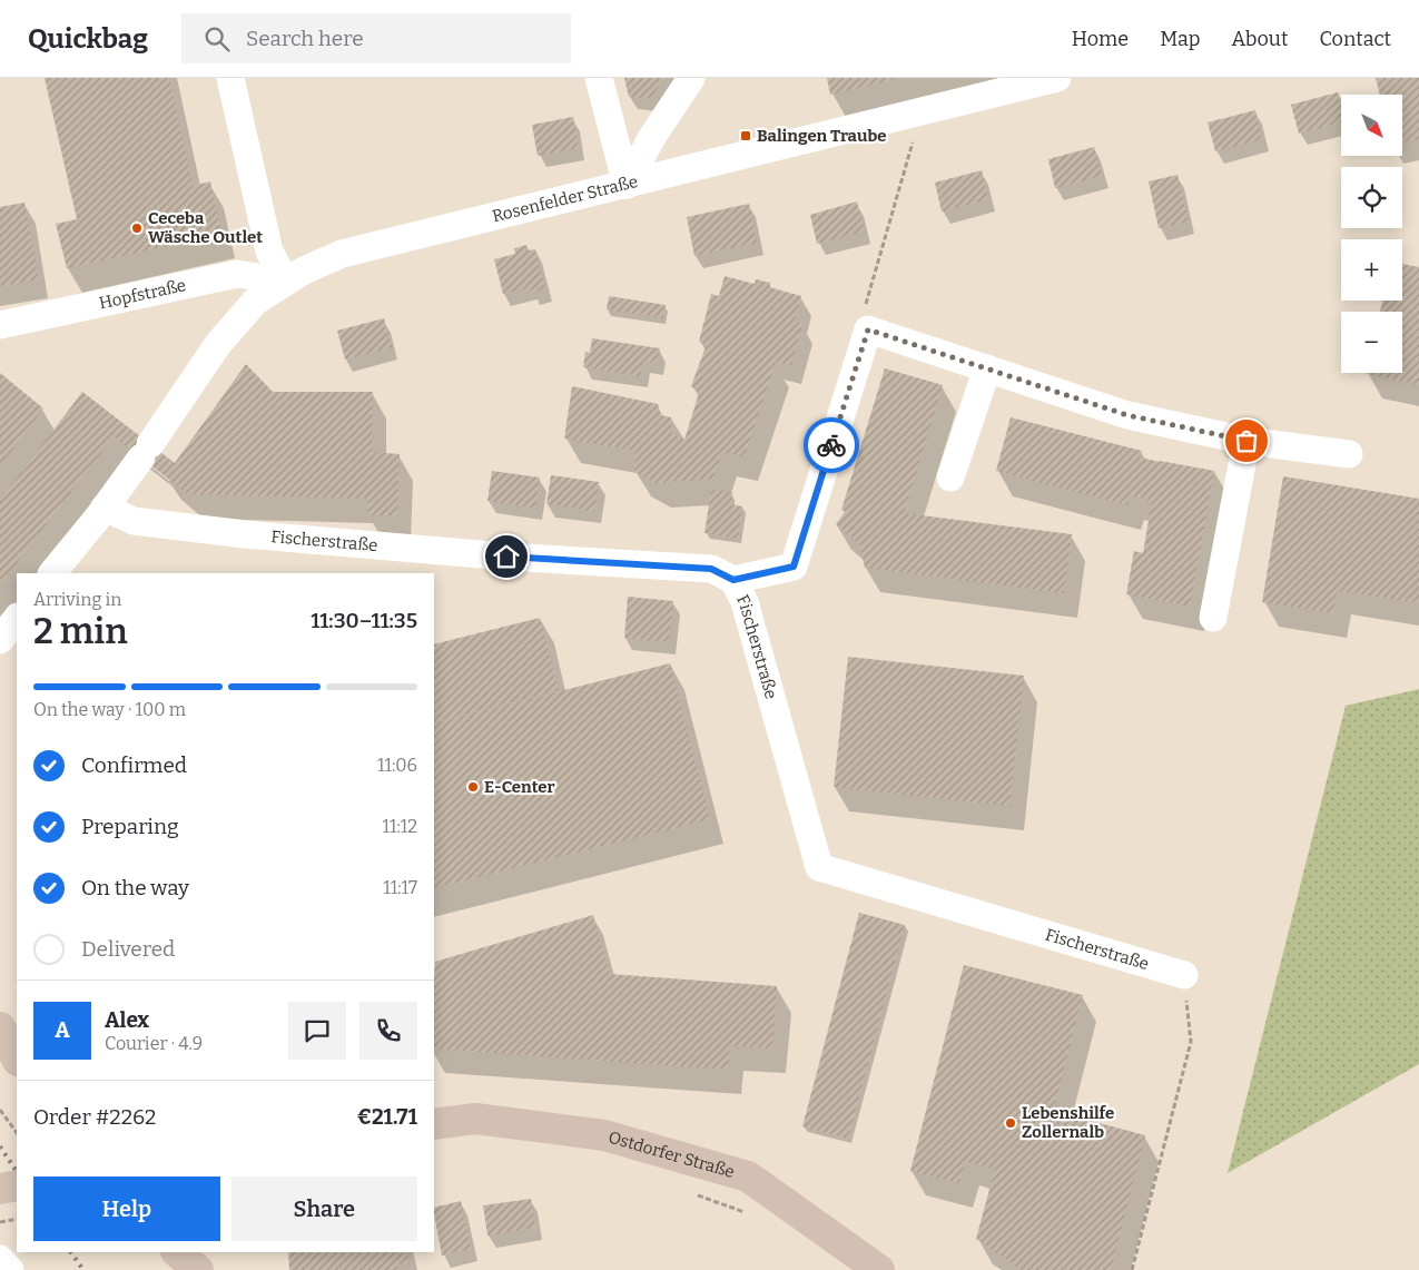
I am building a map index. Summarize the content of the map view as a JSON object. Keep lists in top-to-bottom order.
{
  "streets": {
    "main road": ["Ostdorfer Straße"],
    "street": ["Rosenfelder Straße", "Hopfstraße", "Fischerstraße"]
  },
  "crossings": [
    ["Rosenfelder Straße", "Hopfstraße"],
    ["Rosenfelder Straße", "Fischerstraße"]
  ],
  "places": {
    "transit": ["Balingen Traube"],
    "other": ["Ceceba Wäsche Outlet", "E-Center", "Lebenshilfe Zollernalb"]
  },
  "north": "bottom right",
  "page": {
    "header": "Quickbag",
    "search": "Search here",
    "nav": [
      "Home",
      "Map",
      "About",
      "Contact"
    ],
    "map_buttons": ["+", "−"],
    "heading": ["2 min", "Arriving in", "11:30–11:35"],
    "panel": [
      "Alex",
      "Courier · 4.9",
      "Order #2262",
      "€21.71"
    ],
    "bar": "On the way · 100 m",
    "list": [
      ["Confirmed", "11:06"],
      ["Preparing", "11:12"],
      ["On the way", "11:17"],
      "Delivered"
    ],
    "round": "A",
    "buttons": ["Help", "Share"]
  }
}
